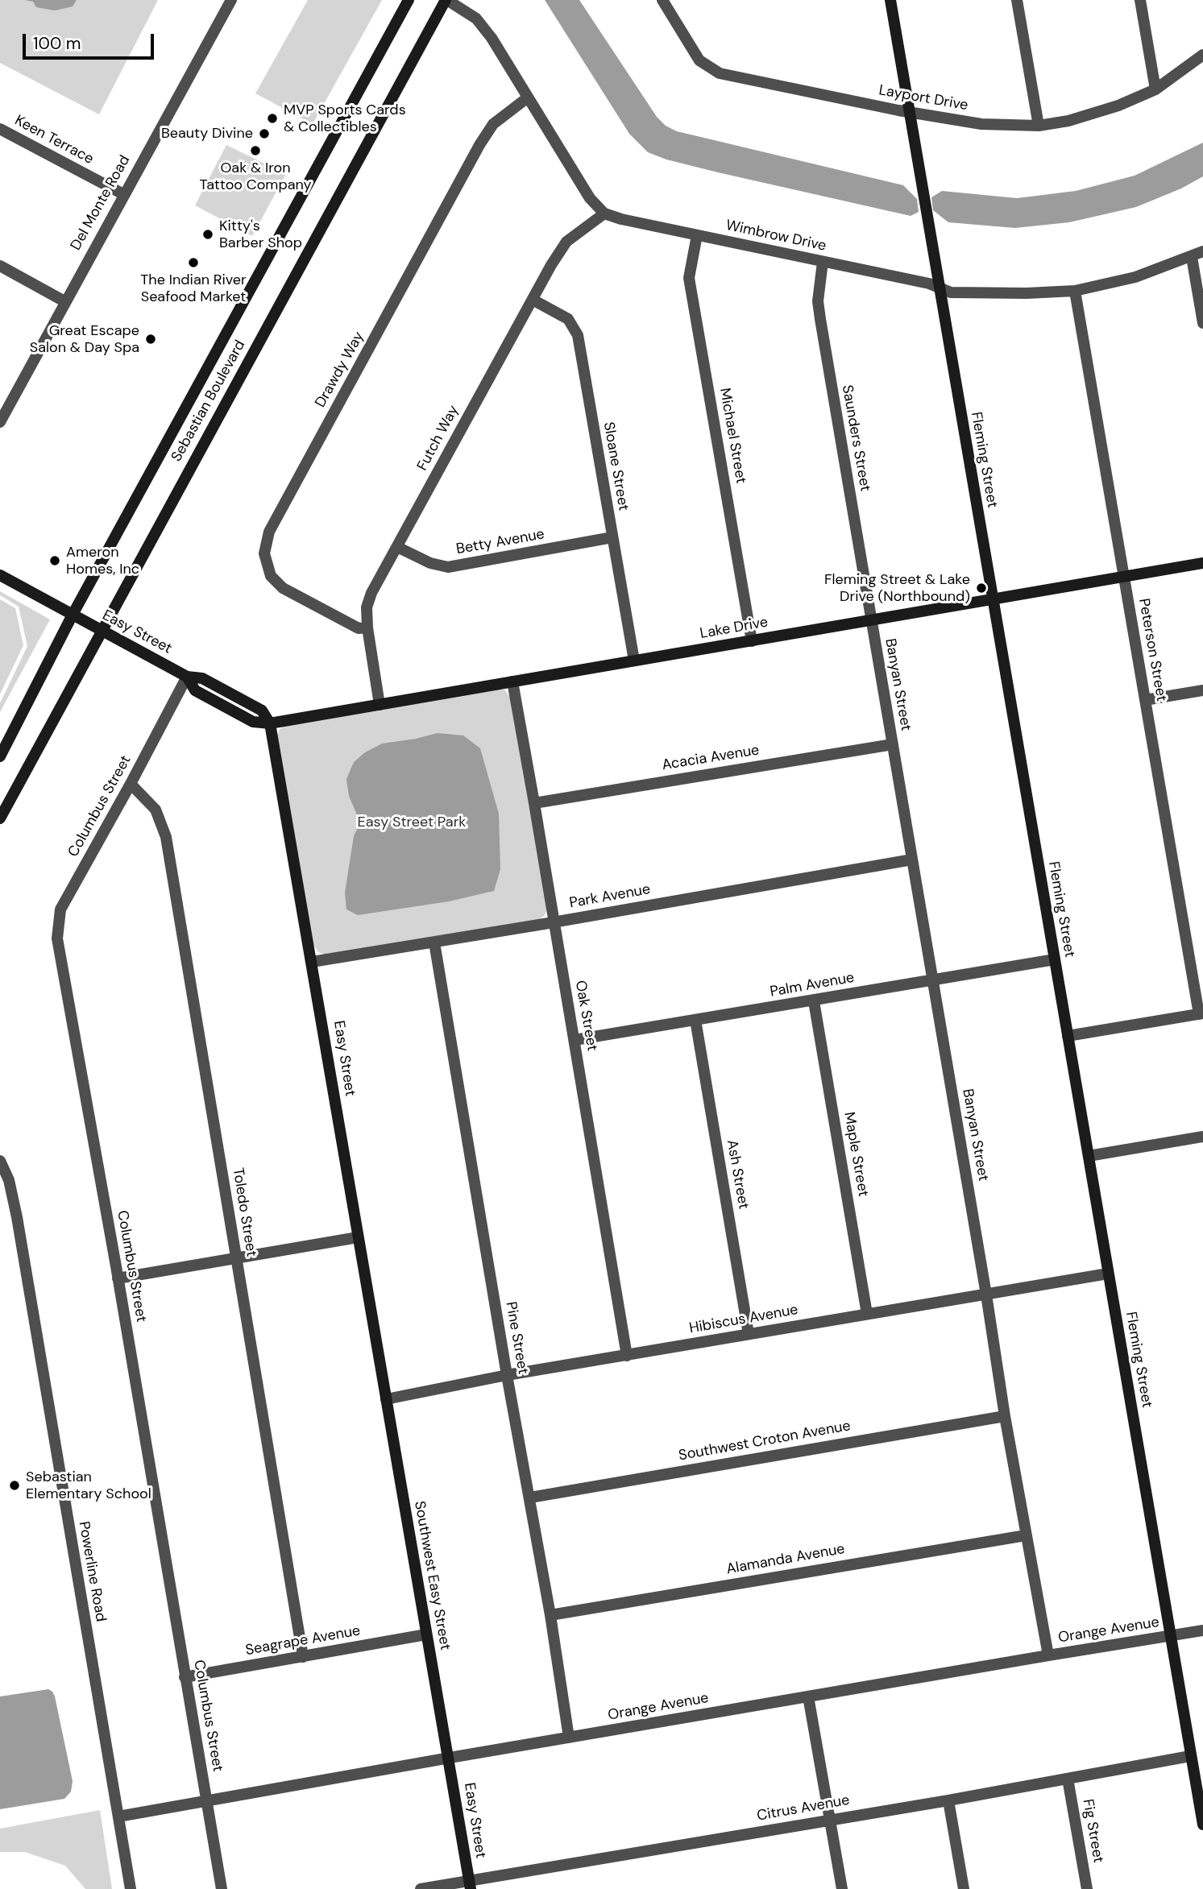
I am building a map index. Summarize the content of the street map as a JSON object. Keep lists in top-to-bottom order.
{
  "streets": {
    "street": [
      "Layport Drive",
      "Keen Terrace",
      "Del Monte Road",
      "Wimbrow Drive",
      "Drawdy Way",
      "Sebastian Boulevard",
      "Michael Street",
      "Futch Way",
      "Saunders Street",
      "Fleming Street",
      "Sloane Street",
      "Betty Avenue",
      "Lake Drive",
      "Easy Street",
      "Peterson Street",
      "Banyan Street",
      "Acacia Avenue",
      "Columbus Street",
      "Park Avenue",
      "Palm Avenue",
      "Oak Street",
      "Maple Street",
      "Ash Street",
      "Toledo Street",
      "Hibiscus Avenue",
      "Pine Street",
      "Southwest Croton Avenue",
      "Alamanda Avenue",
      "Powerline Road",
      "Southwest Easy Street",
      "Orange Avenue",
      "Seagrape Avenue",
      "Citrus Avenue",
      "Fig Street"
    ]
  },
  "crossings": [
    ["Layport Drive", "Fleming Street"],
    ["Keen Terrace", "Del Monte Road"],
    ["Wimbrow Drive", "Michael Street"],
    ["Wimbrow Drive", "Futch Way"],
    ["Wimbrow Drive", "Saunders Street"],
    ["Wimbrow Drive", "Fleming Street"],
    ["Wimbrow Drive", "Peterson Street"],
    ["Drawdy Way", "Futch Way"],
    ["Sebastian Boulevard", "Easy Street"],
    ["Michael Street", "Lake Drive"],
    ["Futch Way", "Sloane Street"],
    ["Futch Way", "Betty Avenue"],
    ["Futch Way", "Lake Drive"],
    ["Saunders Street", "Lake Drive"],
    ["Saunders Street", "Banyan Street"],
    ["Fleming Street", "Lake Drive"],
    ["Fleming Street", "Palm Avenue"],
    ["Fleming Street", "Hibiscus Avenue"],
    ["Fleming Street", "Orange Avenue"],
    ["Fleming Street", "Citrus Avenue"],
    ["Sloane Street", "Betty Avenue"],
    ["Sloane Street", "Lake Drive"],
    ["Lake Drive", "Easy Street"],
    ["Lake Drive", "Peterson Street"],
    ["Lake Drive", "Banyan Street"],
    ["Lake Drive", "Oak Street"],
    ["Easy Street", "Columbus Street"],
    ["Easy Street", "Park Avenue"],
    ["Easy Street", "Hibiscus Avenue"],
    ["Easy Street", "Southwest Easy Street"],
    ["Easy Street", "Orange Avenue"],
    ["Easy Street", "Citrus Avenue"],
    ["Banyan Street", "Acacia Avenue"],
    ["Banyan Street", "Park Avenue"],
    ["Banyan Street", "Palm Avenue"],
    ["Banyan Street", "Hibiscus Avenue"],
    ["Banyan Street", "Southwest Croton Avenue"],
    ["Banyan Street", "Alamanda Avenue"],
    ["Banyan Street", "Orange Avenue"],
    ["Acacia Avenue", "Oak Street"],
    ["Columbus Street", "Toledo Street"],
    ["Columbus Street", "Orange Avenue"],
    ["Columbus Street", "Seagrape Avenue"],
    ["Park Avenue", "Oak Street"],
    ["Park Avenue", "Pine Street"],
    ["Palm Avenue", "Oak Street"],
    ["Palm Avenue", "Maple Street"],
    ["Palm Avenue", "Ash Street"],
    ["Oak Street", "Hibiscus Avenue"],
    ["Maple Street", "Hibiscus Avenue"],
    ["Ash Street", "Hibiscus Avenue"],
    ["Toledo Street", "Seagrape Avenue"],
    ["Hibiscus Avenue", "Pine Street"],
    ["Hibiscus Avenue", "Southwest Easy Street"],
    ["Pine Street", "Southwest Croton Avenue"],
    ["Pine Street", "Alamanda Avenue"],
    ["Pine Street", "Orange Avenue"],
    ["Powerline Road", "Orange Avenue"],
    ["Southwest Easy Street", "Orange Avenue"],
    ["Southwest Easy Street", "Seagrape Avenue"],
    ["Citrus Avenue", "Fig Street"]
  ],
  "parks": ["Easy Street Park"],
  "places": [
    "MVP Sports Cards & Collectibles",
    "Beauty Divine",
    "Oak & Iron Tattoo Company",
    "Kitty's Barber Shop",
    "The Indian River Seafood Market",
    "Great Escape Salon & Day Spa",
    "Ameron Homes, Inc",
    "Fleming Street & Lake Drive (Northbound)",
    "Sebastian Elementary School"
  ],
  "scale_bar": "100 m"
}
